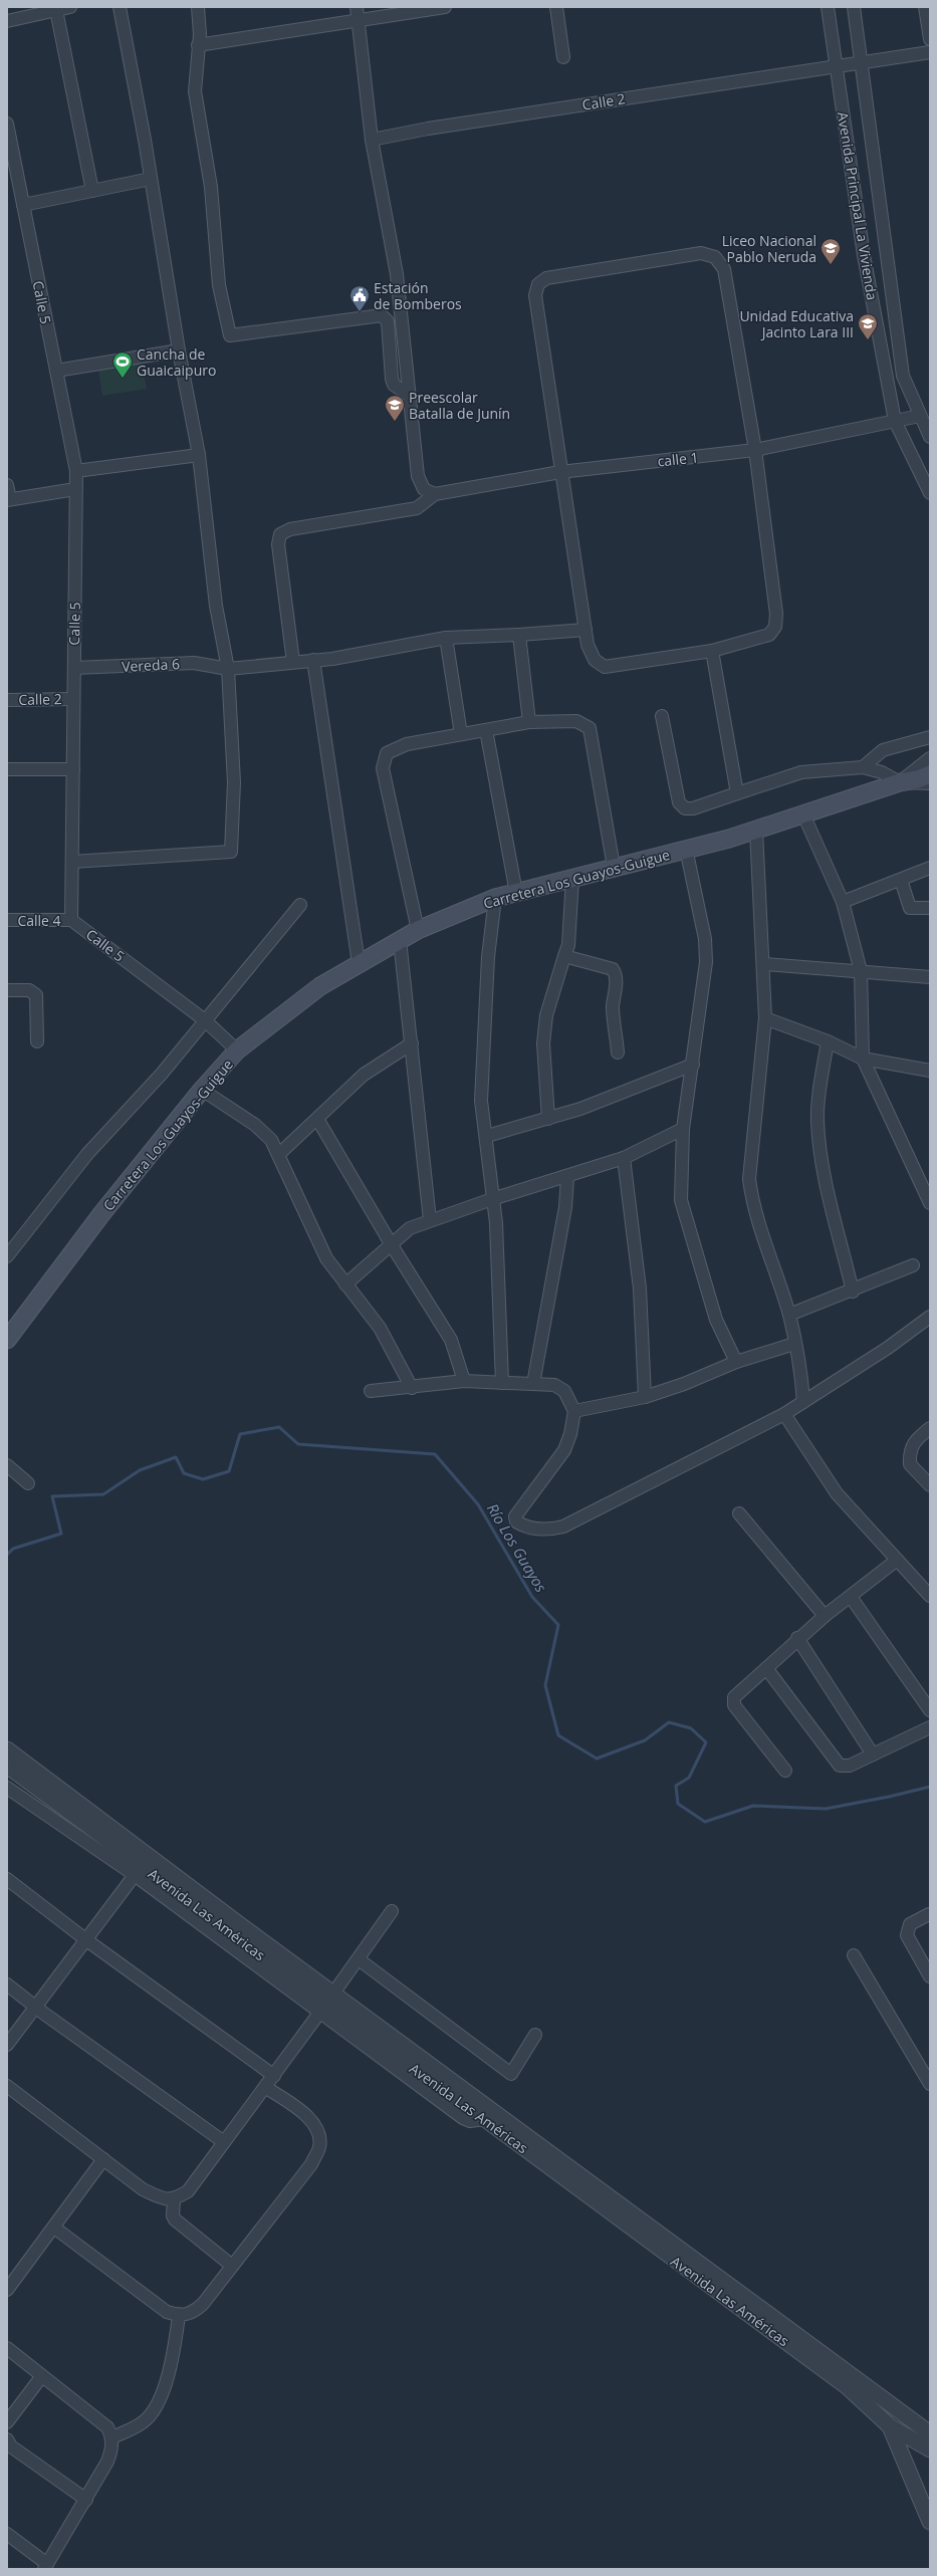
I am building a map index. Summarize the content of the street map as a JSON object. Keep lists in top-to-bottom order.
{
  "streets": {
    "main road": ["Carretera Los Guayos-Guigue"],
    "street": [
      "Calle 2",
      "Avenida Principal La Vivienda",
      "Calle 5",
      "calle 1",
      "Vereda 6",
      "Calle 4",
      "Avenida Las Américas"
    ]
  },
  "crossings": [
    ["Calle 2", "Avenida Principal La Vivienda"],
    ["Calle 2", "Calle 5"],
    ["Avenida Principal La Vivienda", "calle 1"],
    ["Calle 5", "Vereda 6"],
    ["Calle 5", "Carretera Los Guayos-Guigue"],
    ["Calle 5", "Calle 4"]
  ],
  "water": ["Río Los Guayos"],
  "places": {
    "school or university": ["Liceo Nacional Pablo Neruda", "Unidad Educativa Jacinto Lara III", "Preescolar Batalla de Junín"],
    "public building": ["Estación de Bomberos"],
    "sports": ["Cancha de Guaicaipuro"]
  }
}
